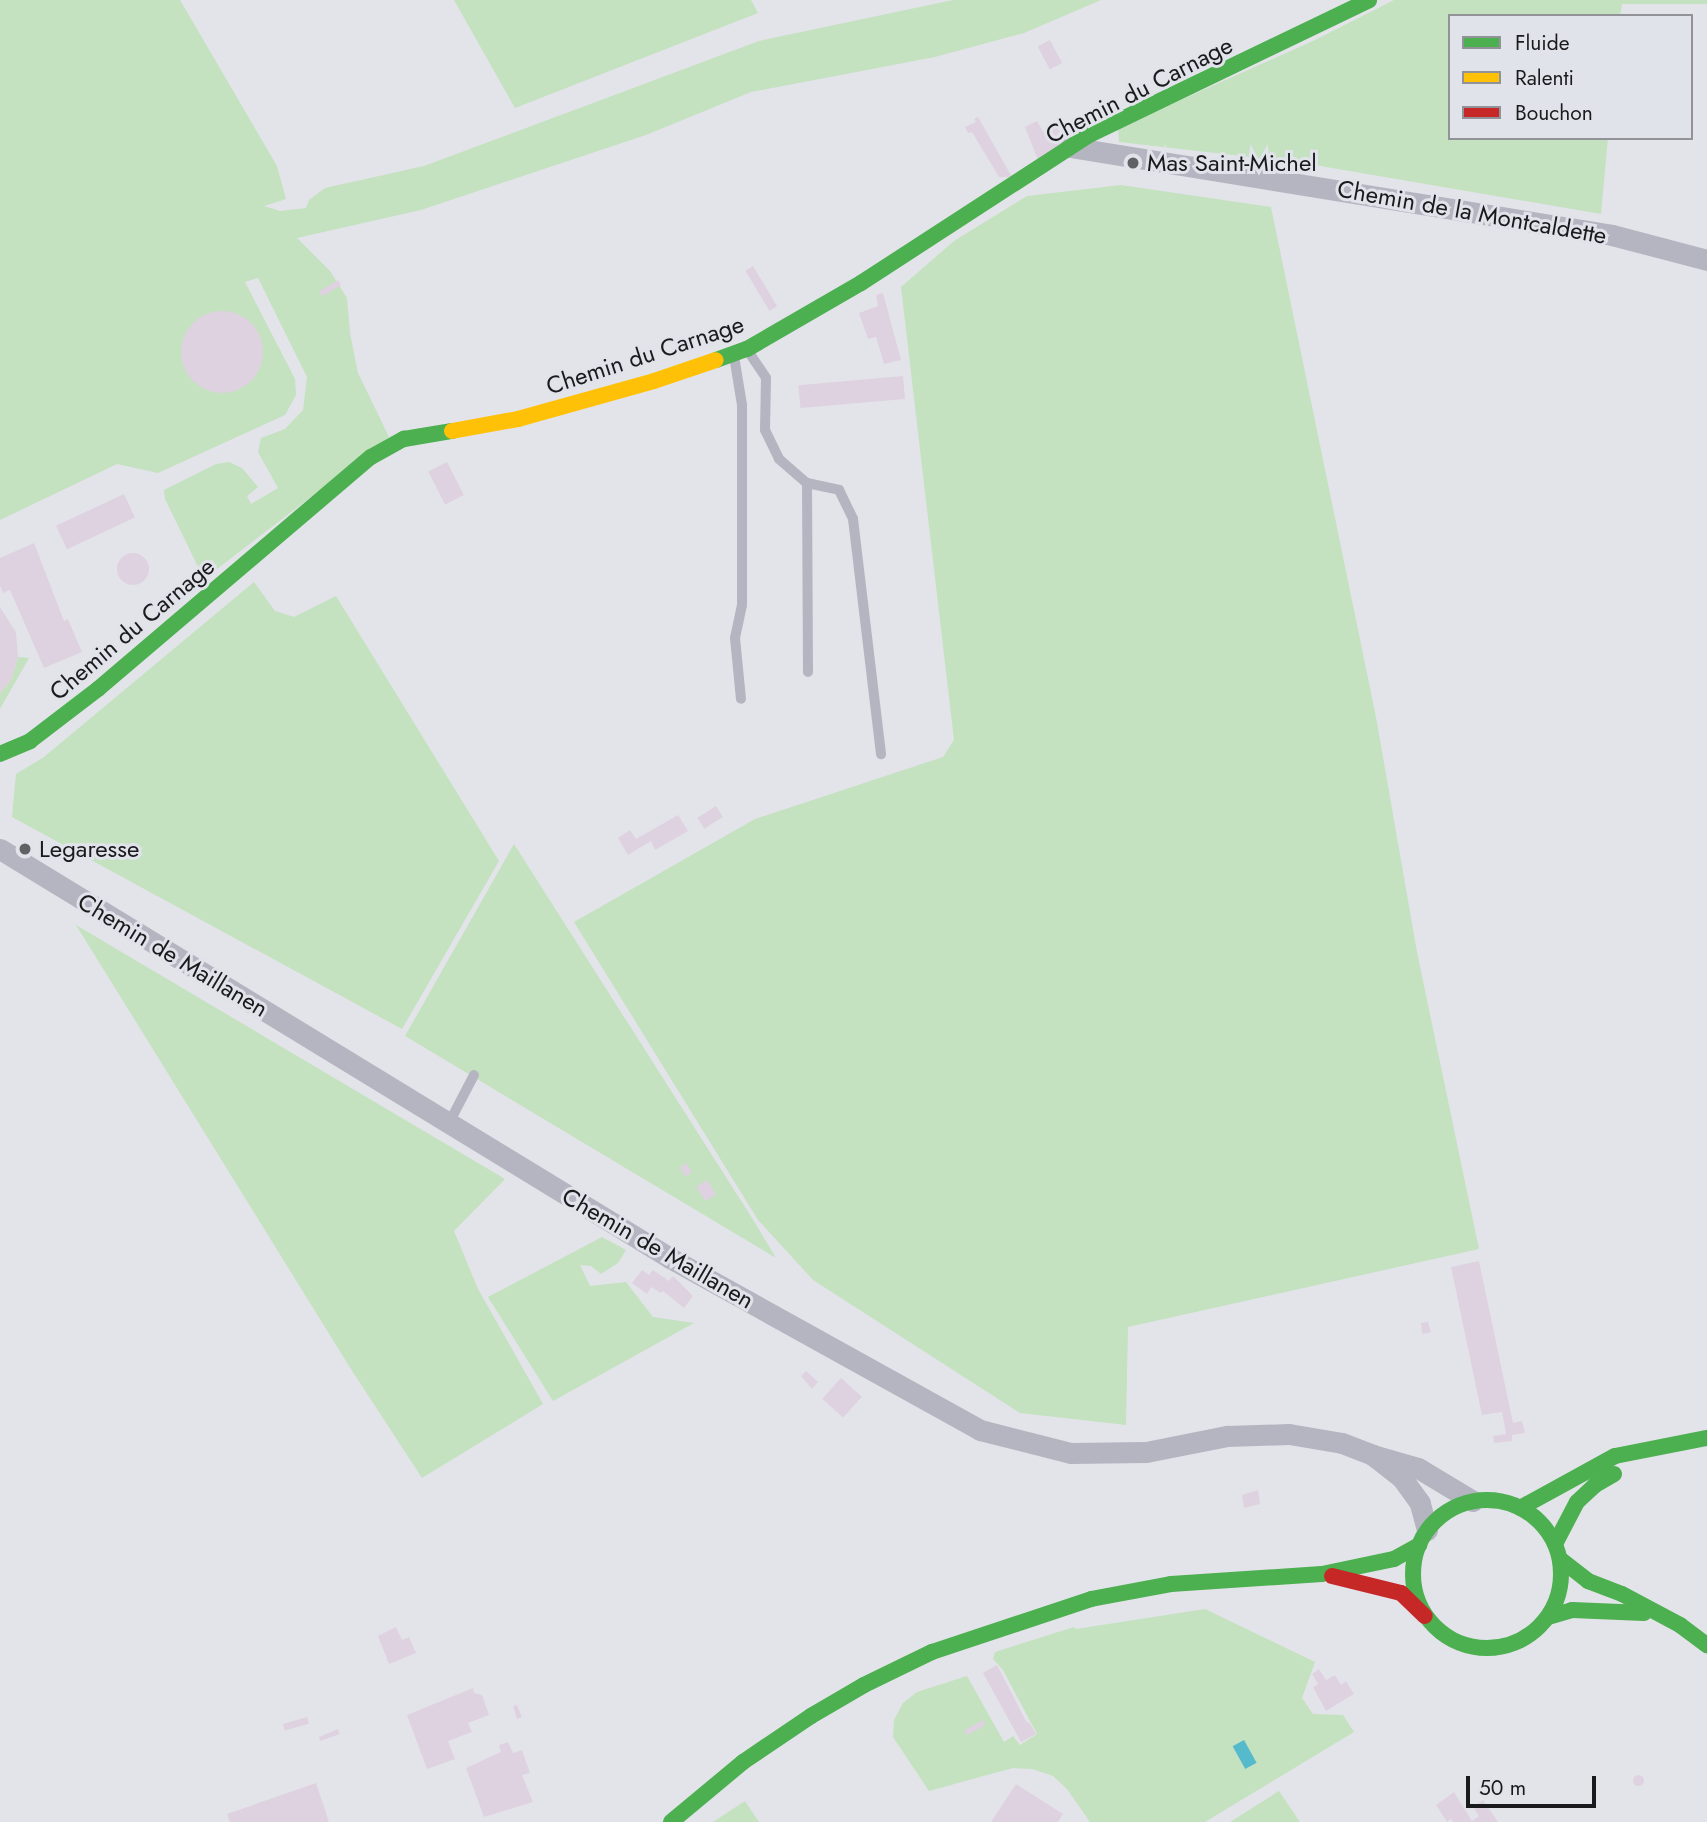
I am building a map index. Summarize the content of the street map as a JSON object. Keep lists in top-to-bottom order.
{
  "streets": {
    "street": ["Chemin du Carnage", "Chemin de la Montcaldette", "Chemin de Maillanen"]
  },
  "crossings": [
    ["Chemin du Carnage", "Chemin de la Montcaldette"]
  ],
  "places": ["Mas Saint-Michel", "Legaresse"],
  "legend": ["Fluide", "Ralenti", "Bouchon"],
  "scale_bar": "50 m"
}
